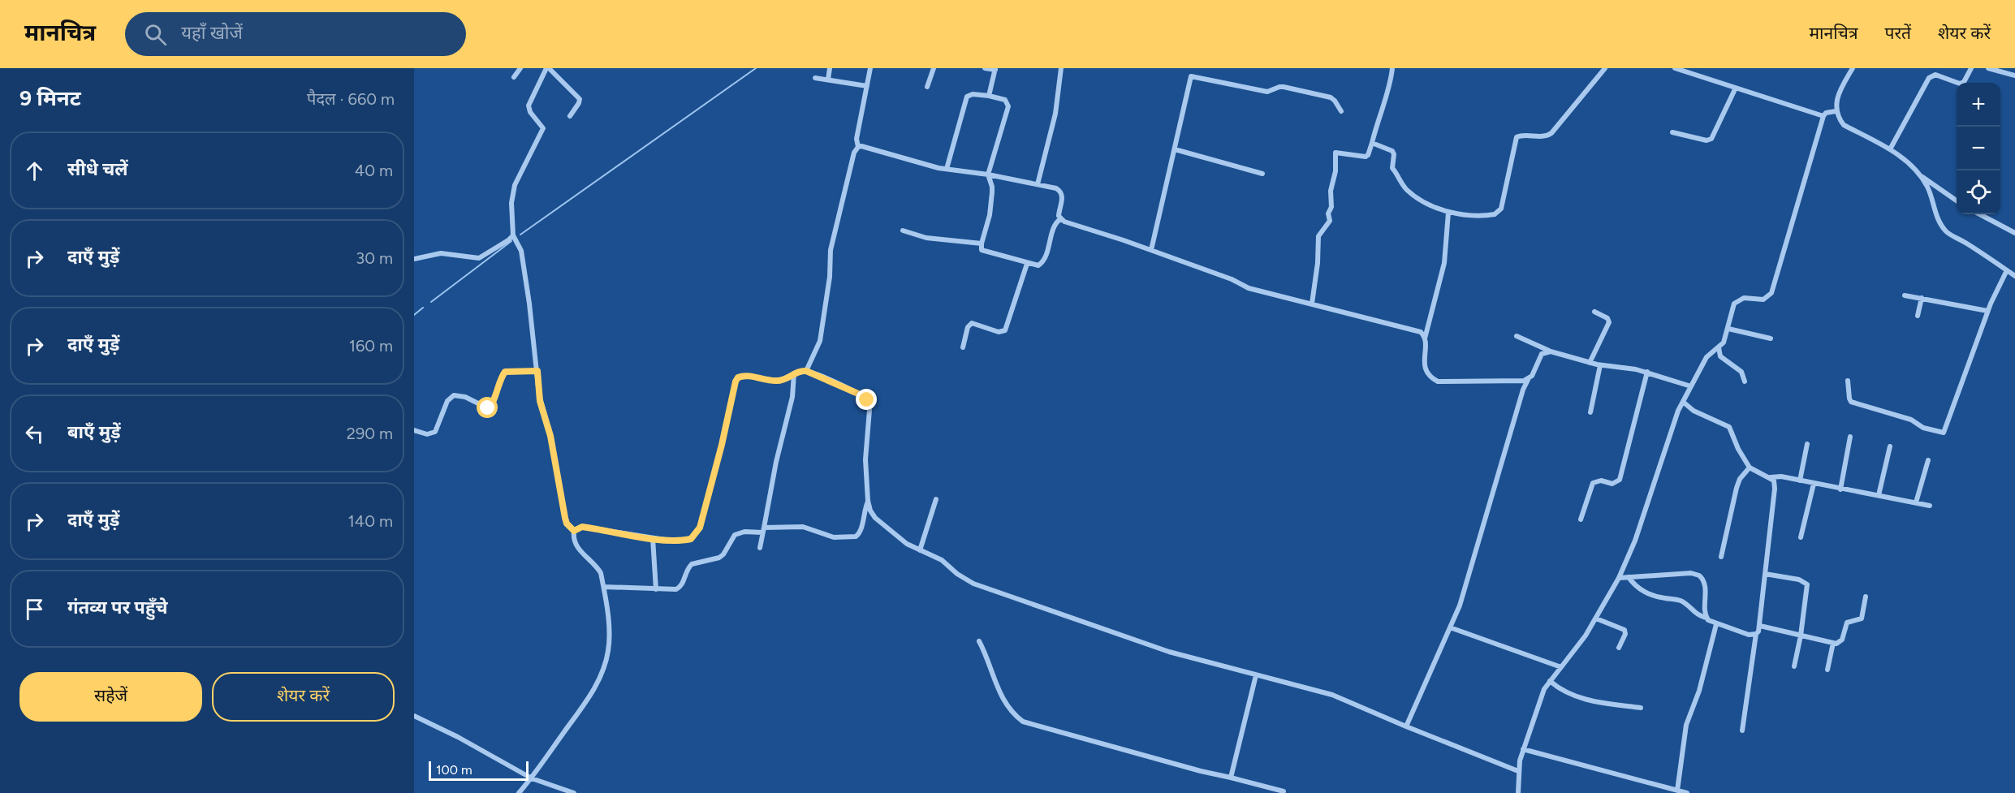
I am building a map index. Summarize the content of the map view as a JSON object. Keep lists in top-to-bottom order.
{
  "scale_bar": "100 m",
  "page": {
    "header": "मानचित्र",
    "search": "यहाँ खोजें",
    "nav": ["मानचित्र", "परतें", "शेयर करें"],
    "heading": ["9 मिनट", "पैदल · 660 m"],
    "map_buttons": ["+", "−"],
    "list": [
      ["सीधे चलें", "40 m"],
      ["दाएँ मुड़ें", "30 m"],
      ["दाएँ मुड़ें", "160 m"],
      ["बाएँ मुड़ें", "290 m"],
      ["दाएँ मुड़ें", "140 m"],
      "गंतव्य पर पहुँचे"
    ],
    "buttons": ["सहेजें", "शेयर करें"],
    "scale": "100 m"
  }
}
